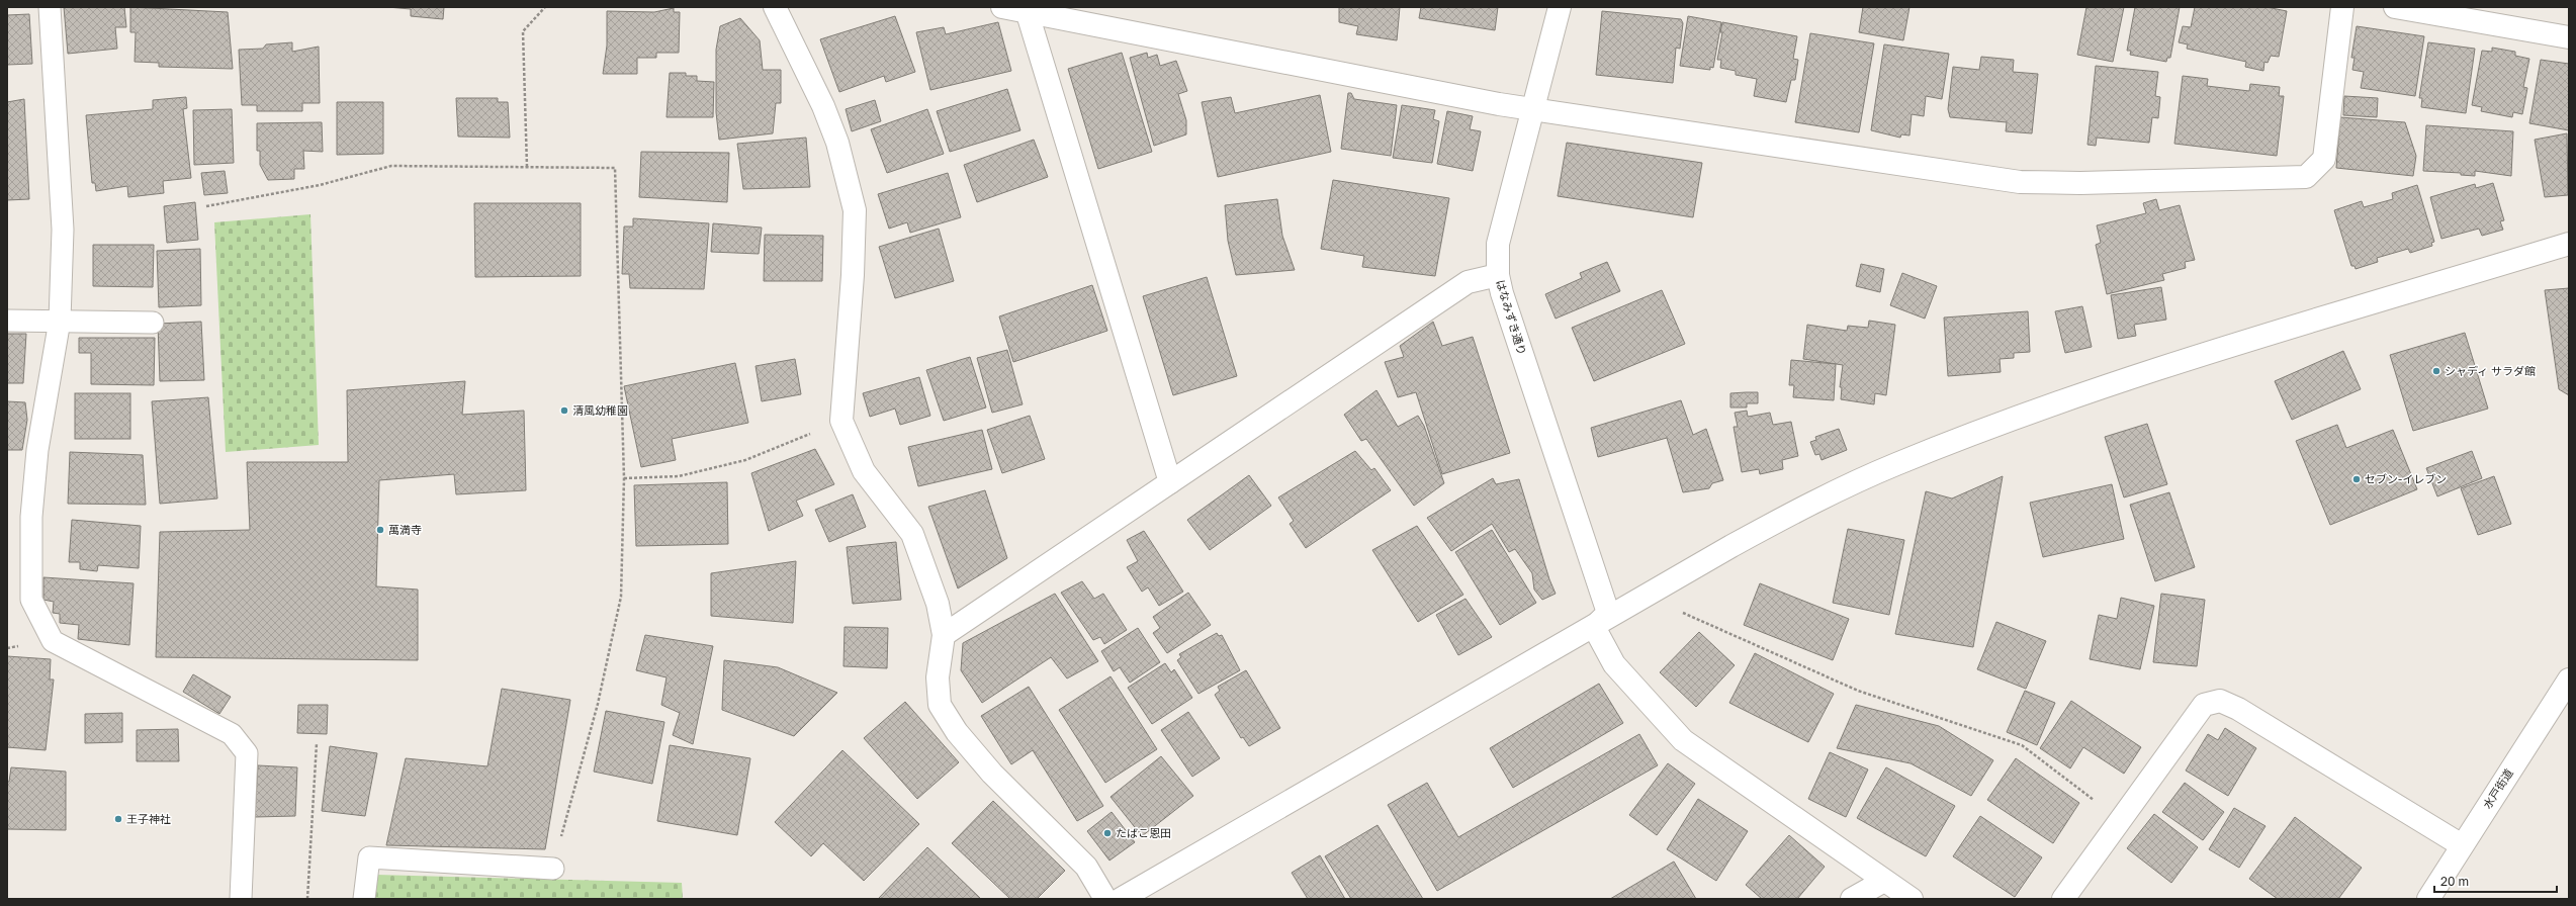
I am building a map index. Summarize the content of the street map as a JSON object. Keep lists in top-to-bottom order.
{
  "streets": {
    "main road": ["はなみずき通り", "水戸街道"]
  },
  "places": [
    "シャディ サラダ館",
    "清風幼稚園",
    "セブン-イレブン",
    "萬満寺",
    "王子神社",
    "たばこ恩田"
  ],
  "scale_bar": "20 m"
}
